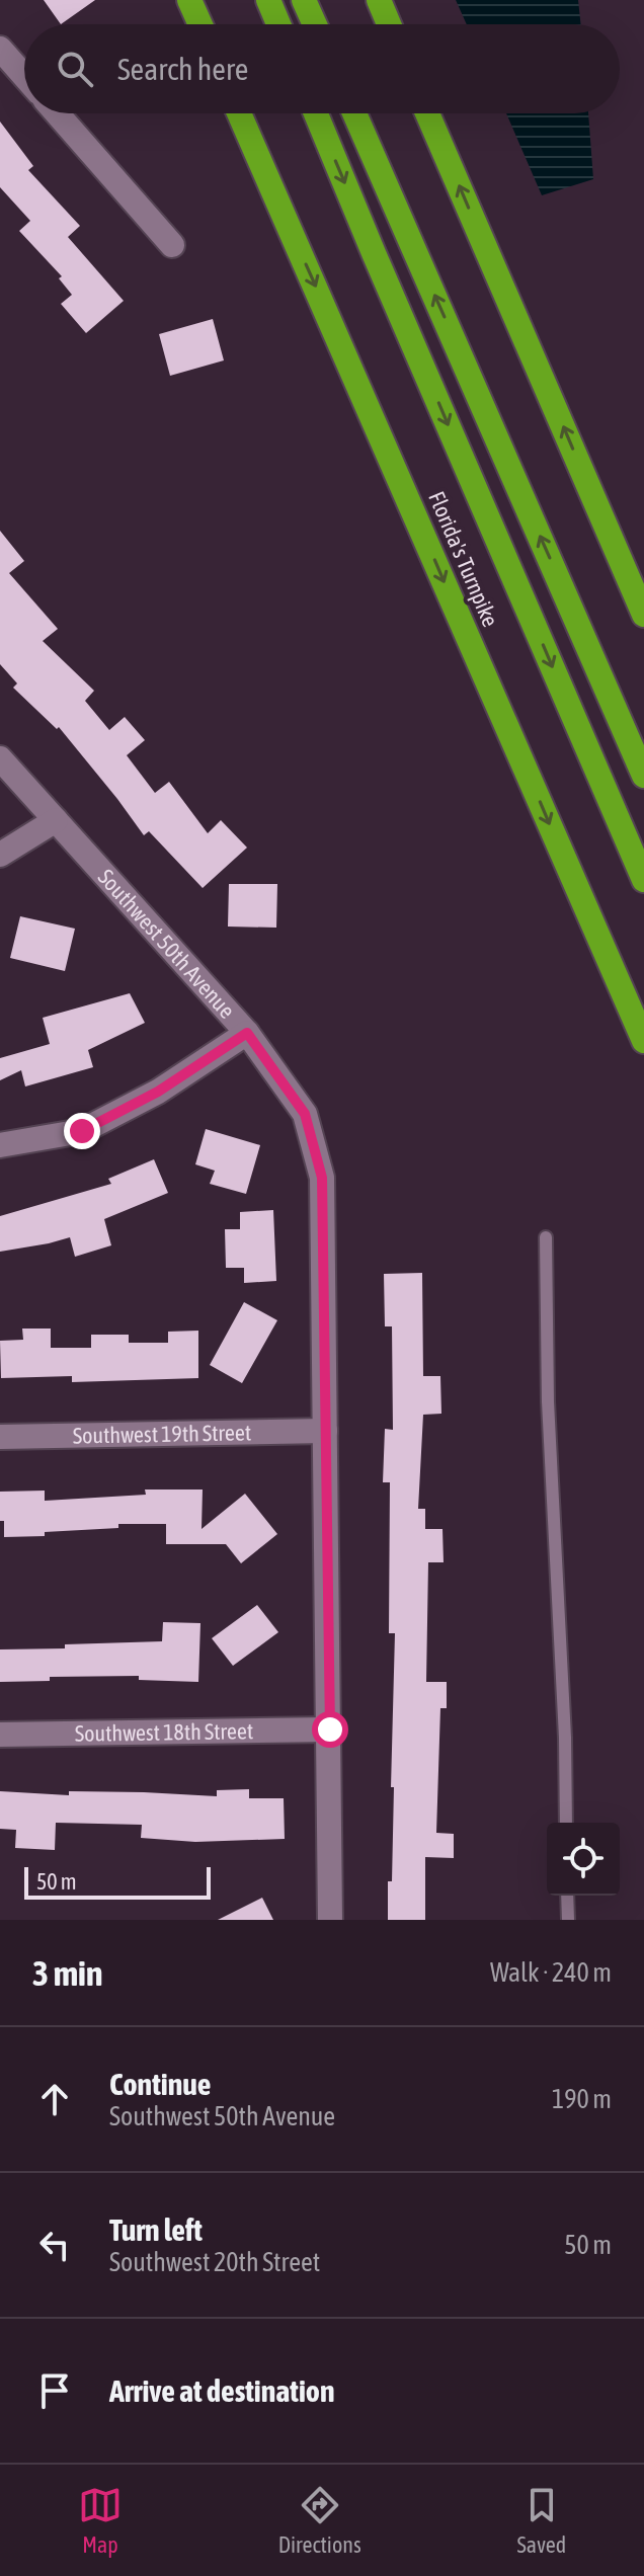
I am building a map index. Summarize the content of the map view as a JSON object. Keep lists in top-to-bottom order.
{
  "streets": {
    "highway": ["Florida's Turnpike"],
    "street": ["Southwest 50th Avenue", "Southwest 19th Street", "Southwest 18th Street"]
  },
  "crossings": [
    ["Southwest 50th Avenue", "Southwest 19th Street"],
    ["Southwest 50th Avenue", "Southwest 18th Street"]
  ],
  "scale_bar": "50 m",
  "page": {
    "search": "Search here",
    "scale": "50 m",
    "heading": ["3 min", "Walk · 240 m"],
    "list": [
      ["Continue", "Southwest 50th Avenue", "190 m"],
      ["Turn left", "Southwest 20th Street", "50 m"],
      "Arrive at destination"
    ],
    "nav": ["Map", "Directions", "Saved"]
  }
}
